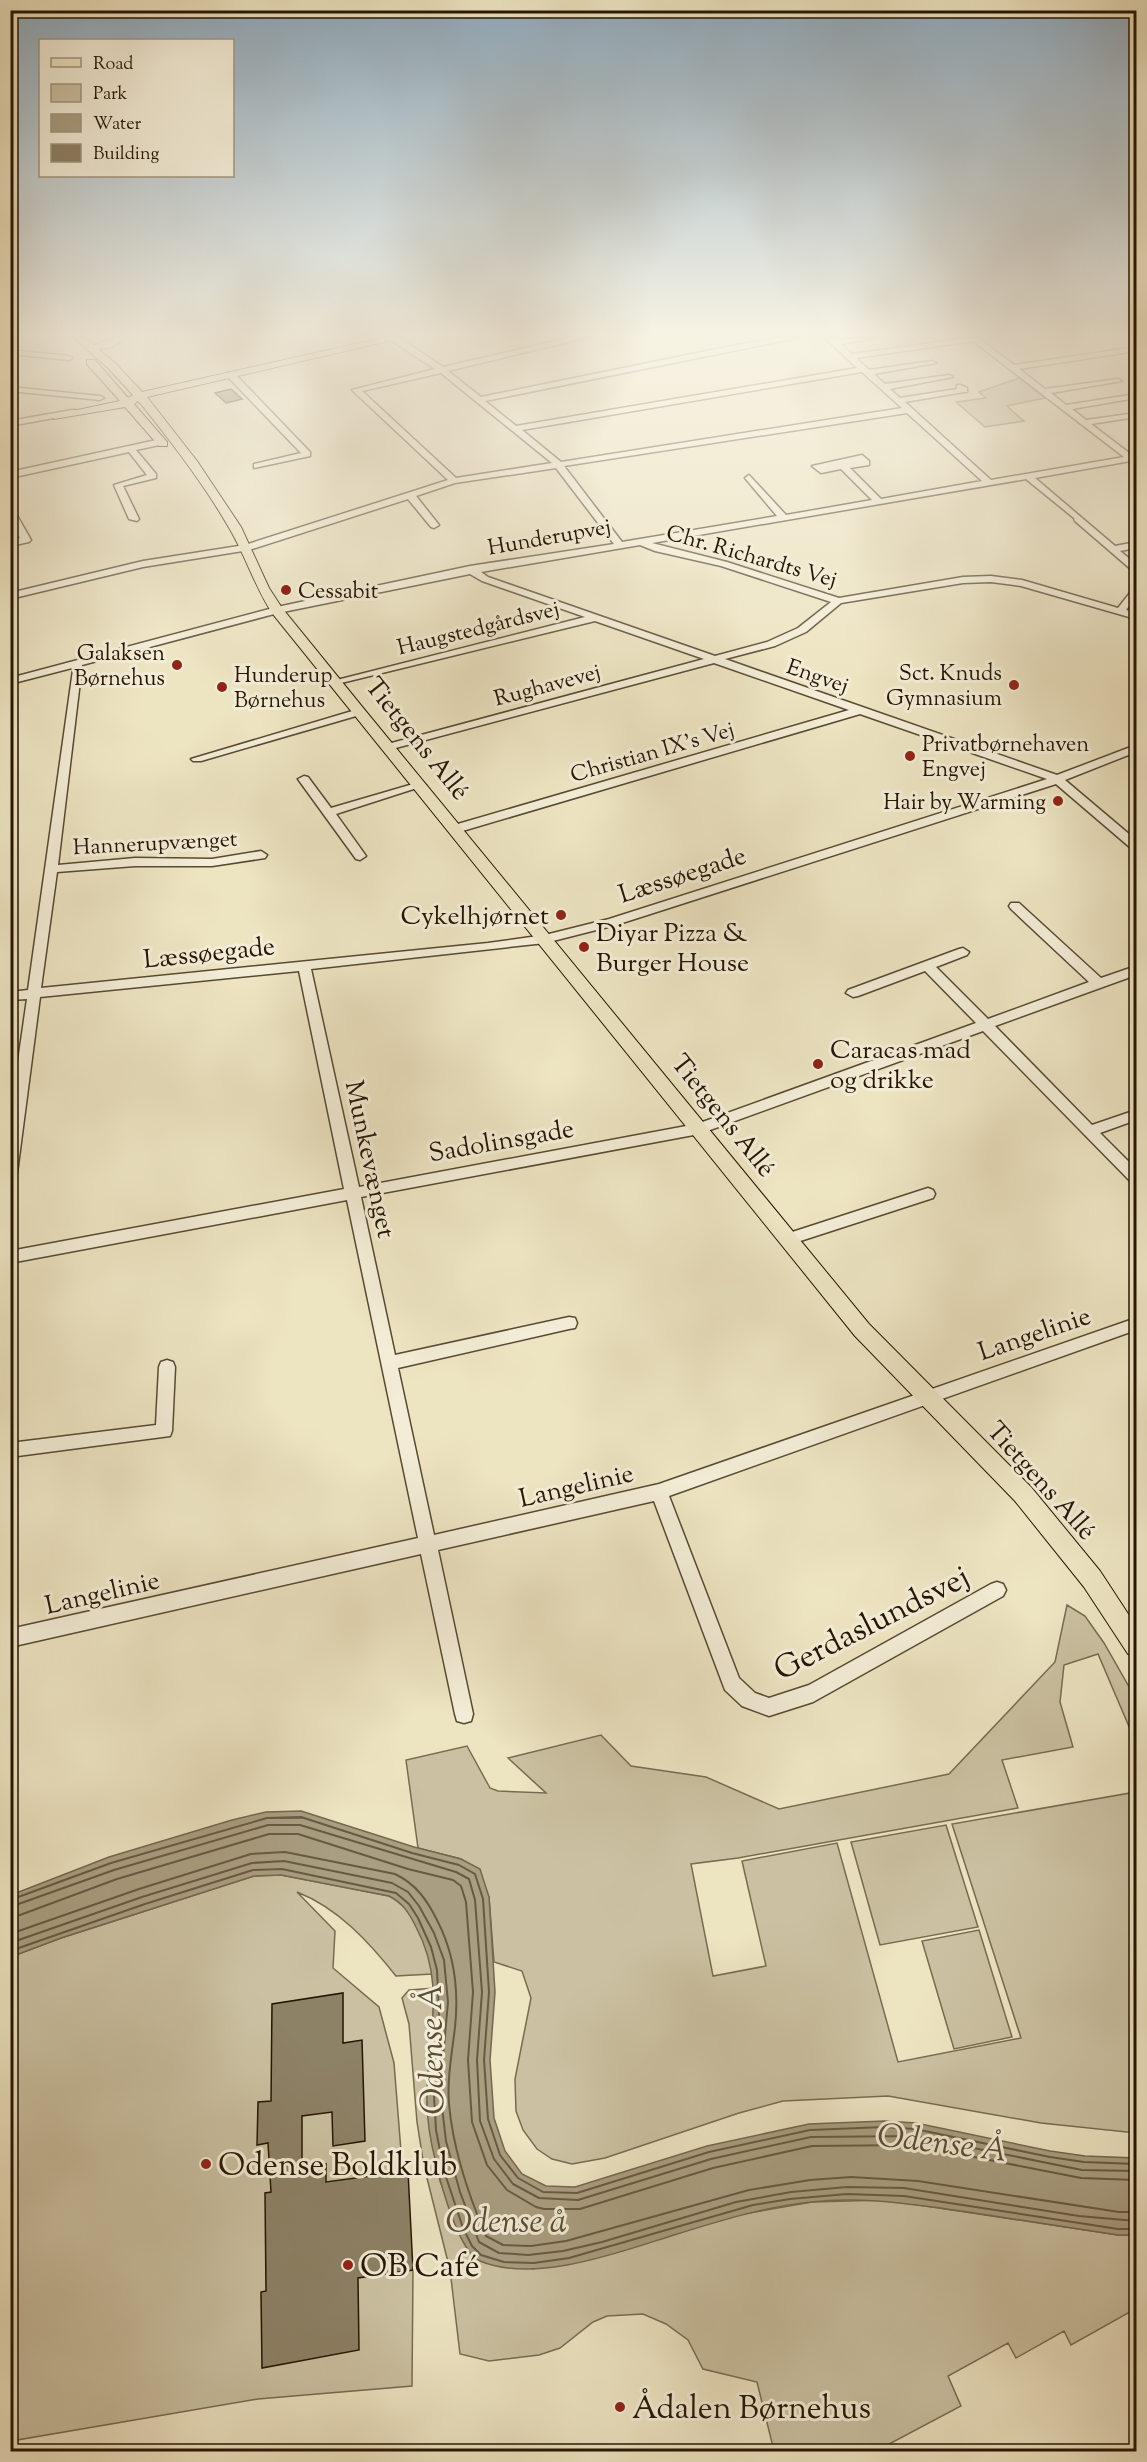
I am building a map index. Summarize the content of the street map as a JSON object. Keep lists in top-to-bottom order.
{
  "streets": {
    "main road": ["Tietgens Allé"],
    "street": [
      "Hunderupvej",
      "Chr. Richardts Vej",
      "Haugstedgårdsvej",
      "Engvej",
      "Rughavevej",
      "Christian IX's Vej",
      "Hannerupvænget",
      "Læssøegade",
      "Sadolinsgade",
      "Munkevænget",
      "Langelinie",
      "Gerdaslundsvej"
    ]
  },
  "crossings": [
    ["Hunderupvej", "Chr. Richardts Vej"],
    ["Hunderupvej", "Engvej"],
    ["Hunderupvej", "Tietgens Allé"],
    ["Chr. Richardts Vej", "Rughavevej"],
    ["Haugstedgårdsvej", "Engvej"],
    ["Haugstedgårdsvej", "Tietgens Allé"],
    ["Engvej", "Rughavevej"],
    ["Engvej", "Christian IX's Vej"],
    ["Engvej", "Læssøegade"],
    ["Rughavevej", "Tietgens Allé"],
    ["Tietgens Allé", "Christian IX's Vej"],
    ["Tietgens Allé", "Læssøegade"],
    ["Tietgens Allé", "Sadolinsgade"],
    ["Tietgens Allé", "Langelinie"],
    ["Læssøegade", "Munkevænget"],
    ["Sadolinsgade", "Munkevænget"],
    ["Munkevænget", "Langelinie"],
    ["Langelinie", "Gerdaslundsvej"]
  ],
  "water": ["Odense Å", "Odense å"],
  "places": [
    "Cessabit",
    "Galaksen Børnehus",
    "Sct. Knuds Gymnasium",
    "Hunderup Børnehus",
    "Privatbørnehaven Engvej",
    "Hair by Warming",
    "Cykelhjørnet",
    "Diyar Pizza & Burger House",
    "Caracas mad og drikke",
    "Odense Boldklub",
    "OB Café",
    "Ådalen Børnehus"
  ],
  "legend": [
    "Road",
    "Park",
    "Water",
    "Building"
  ]
}
